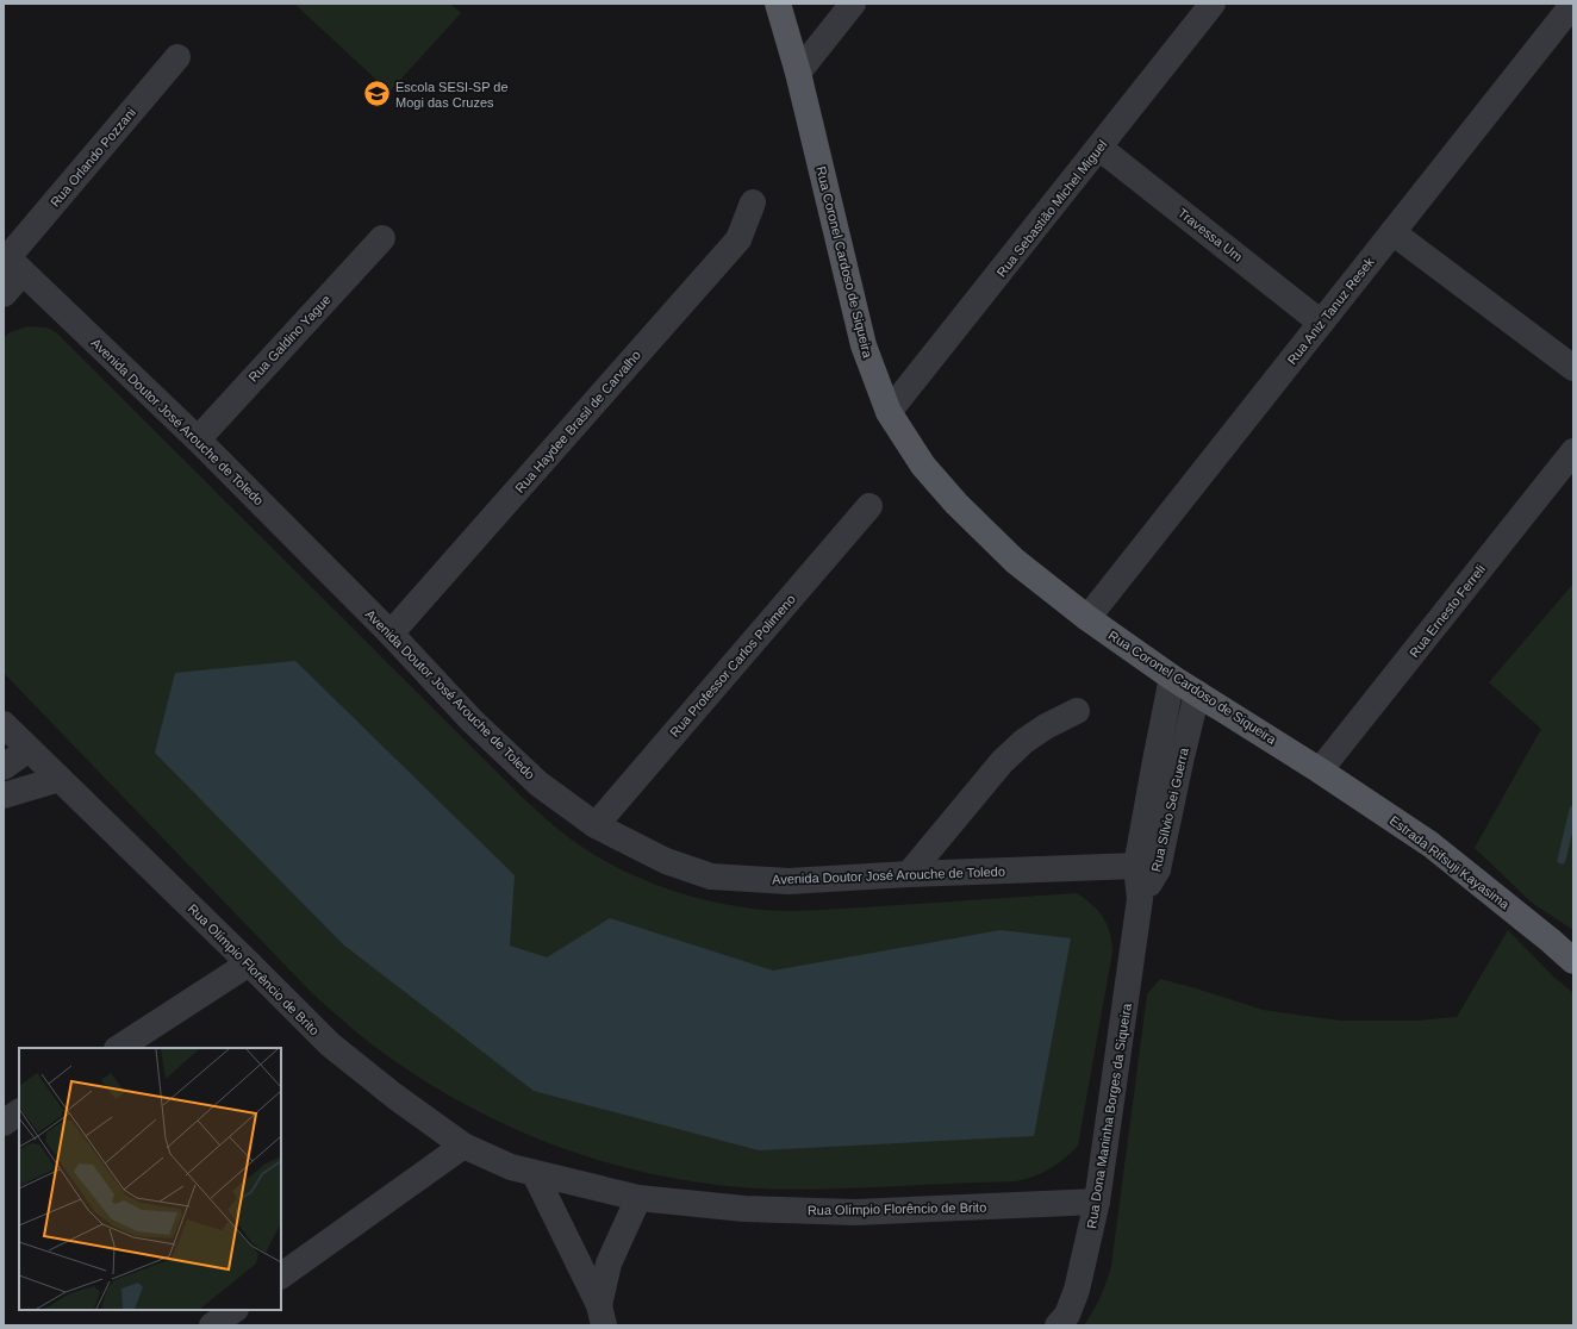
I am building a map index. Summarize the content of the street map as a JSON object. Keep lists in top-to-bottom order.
{
  "streets": {
    "main road": ["Rua Coronel Cardoso de Siqueira", "Estrada Rifsuji Kayasima"],
    "street": [
      "Rua Orlando Pozzani",
      "Rua Sebastião Michel Miguel",
      "Travessa Um",
      "Rua Aniz Tanuz Resek",
      "Rua Galdino Yague",
      "Avenida Doutor José Arouche de Toledo",
      "Rua Haydee Brasil de Carvalho",
      "Rua Ernesto Ferreli",
      "Rua Professor Carlos Polimeno",
      "Rua Sílvio Sei Guerra",
      "Rua Olímpio Florêncio de Brito",
      "Rua Dona Maninha Borges da Siqueira"
    ]
  },
  "crossings": [
    ["Rua Orlando Pozzani", "Avenida Doutor José Arouche de Toledo"],
    ["Rua Sebastião Michel Miguel", "Travessa Um"],
    ["Rua Sebastião Michel Miguel", "Rua Coronel Cardoso de Siqueira"],
    ["Travessa Um", "Rua Aniz Tanuz Resek"],
    ["Rua Coronel Cardoso de Siqueira", "Rua Aniz Tanuz Resek"],
    ["Rua Coronel Cardoso de Siqueira", "Rua Ernesto Ferreli"],
    ["Rua Coronel Cardoso de Siqueira", "Rua Sílvio Sei Guerra"],
    ["Rua Coronel Cardoso de Siqueira", "Estrada Rifsuji Kayasima"],
    ["Rua Galdino Yague", "Avenida Doutor José Arouche de Toledo"],
    ["Avenida Doutor José Arouche de Toledo", "Rua Haydee Brasil de Carvalho"],
    ["Avenida Doutor José Arouche de Toledo", "Rua Professor Carlos Polimeno"],
    ["Avenida Doutor José Arouche de Toledo", "Rua Sílvio Sei Guerra"],
    ["Rua Ernesto Ferreli", "Estrada Rifsuji Kayasima"],
    ["Rua Sílvio Sei Guerra", "Rua Dona Maninha Borges da Siqueira"],
    ["Rua Olímpio Florêncio de Brito", "Rua Dona Maninha Borges da Siqueira"]
  ],
  "places": {
    "school or university": ["Escola SESI-SP de Mogi das Cruzes"]
  }
}
